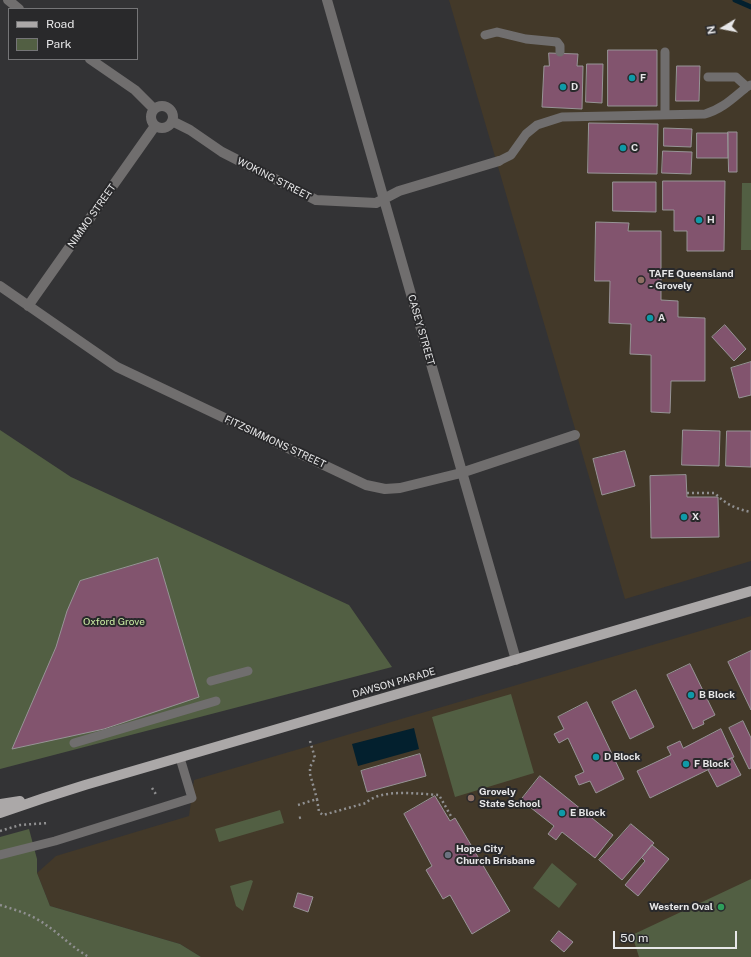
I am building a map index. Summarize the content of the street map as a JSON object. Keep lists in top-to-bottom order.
{
  "streets": {
    "main road": ["DAWSON PARADE"],
    "street": [
      "WOKING STREET",
      "NIMMO STREET",
      "CASEY STREET",
      "FITZSIMMONS STREET"
    ]
  },
  "crossings": [
    ["WOKING STREET", "NIMMO STREET"],
    ["WOKING STREET", "CASEY STREET"],
    ["NIMMO STREET", "FITZSIMMONS STREET"],
    ["CASEY STREET", "FITZSIMMONS STREET"],
    ["CASEY STREET", "DAWSON PARADE"]
  ],
  "parks": ["Oxford Grove"],
  "places": [
    "F",
    "D",
    "C",
    "H",
    "TAFE Queensland - Grovely",
    "A",
    "X",
    "B Block",
    "D Block",
    "F Block",
    "Grovely State School",
    "E Block",
    "Hope City Church Brisbane",
    "Western Oval"
  ],
  "legend": ["Road", "Park"],
  "scale_bar": "50 m",
  "north": "left"
}
